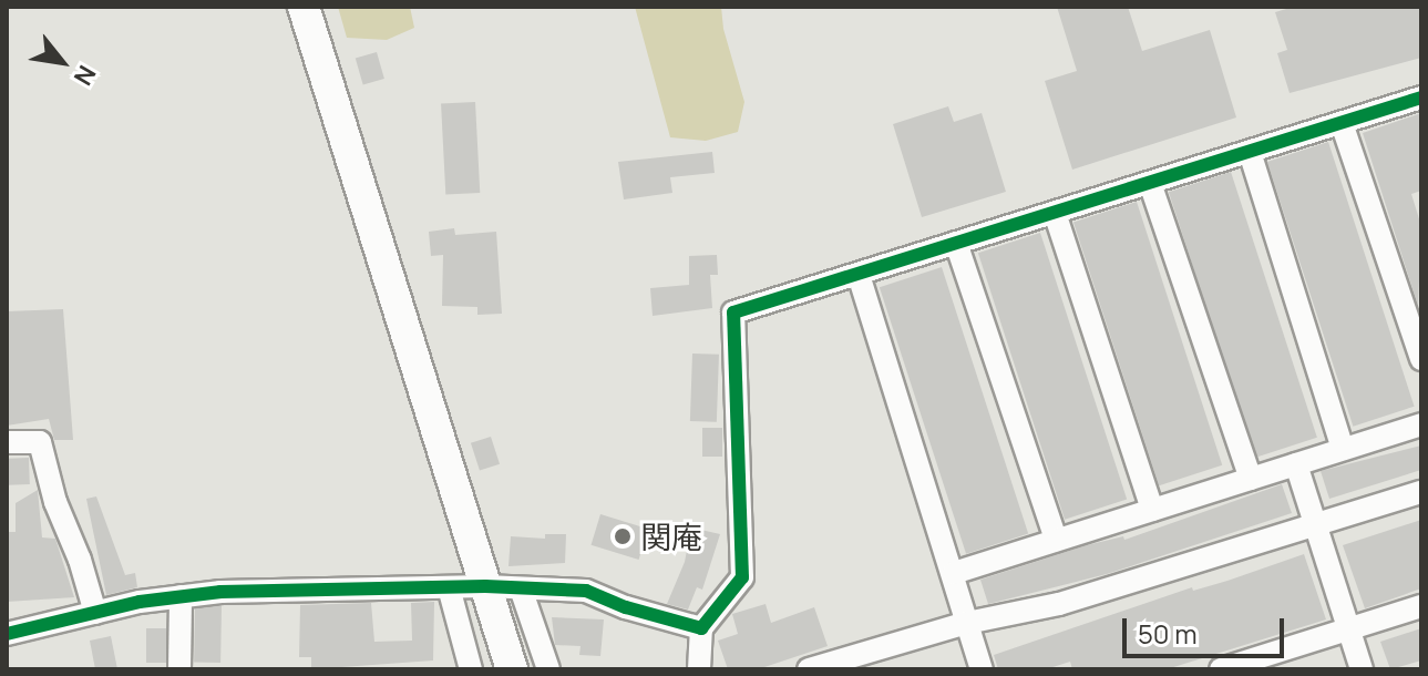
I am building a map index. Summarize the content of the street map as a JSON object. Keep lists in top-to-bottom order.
{
  "places": ["関庵"],
  "scale_bar": "50 m",
  "north": "bottom right"
}
